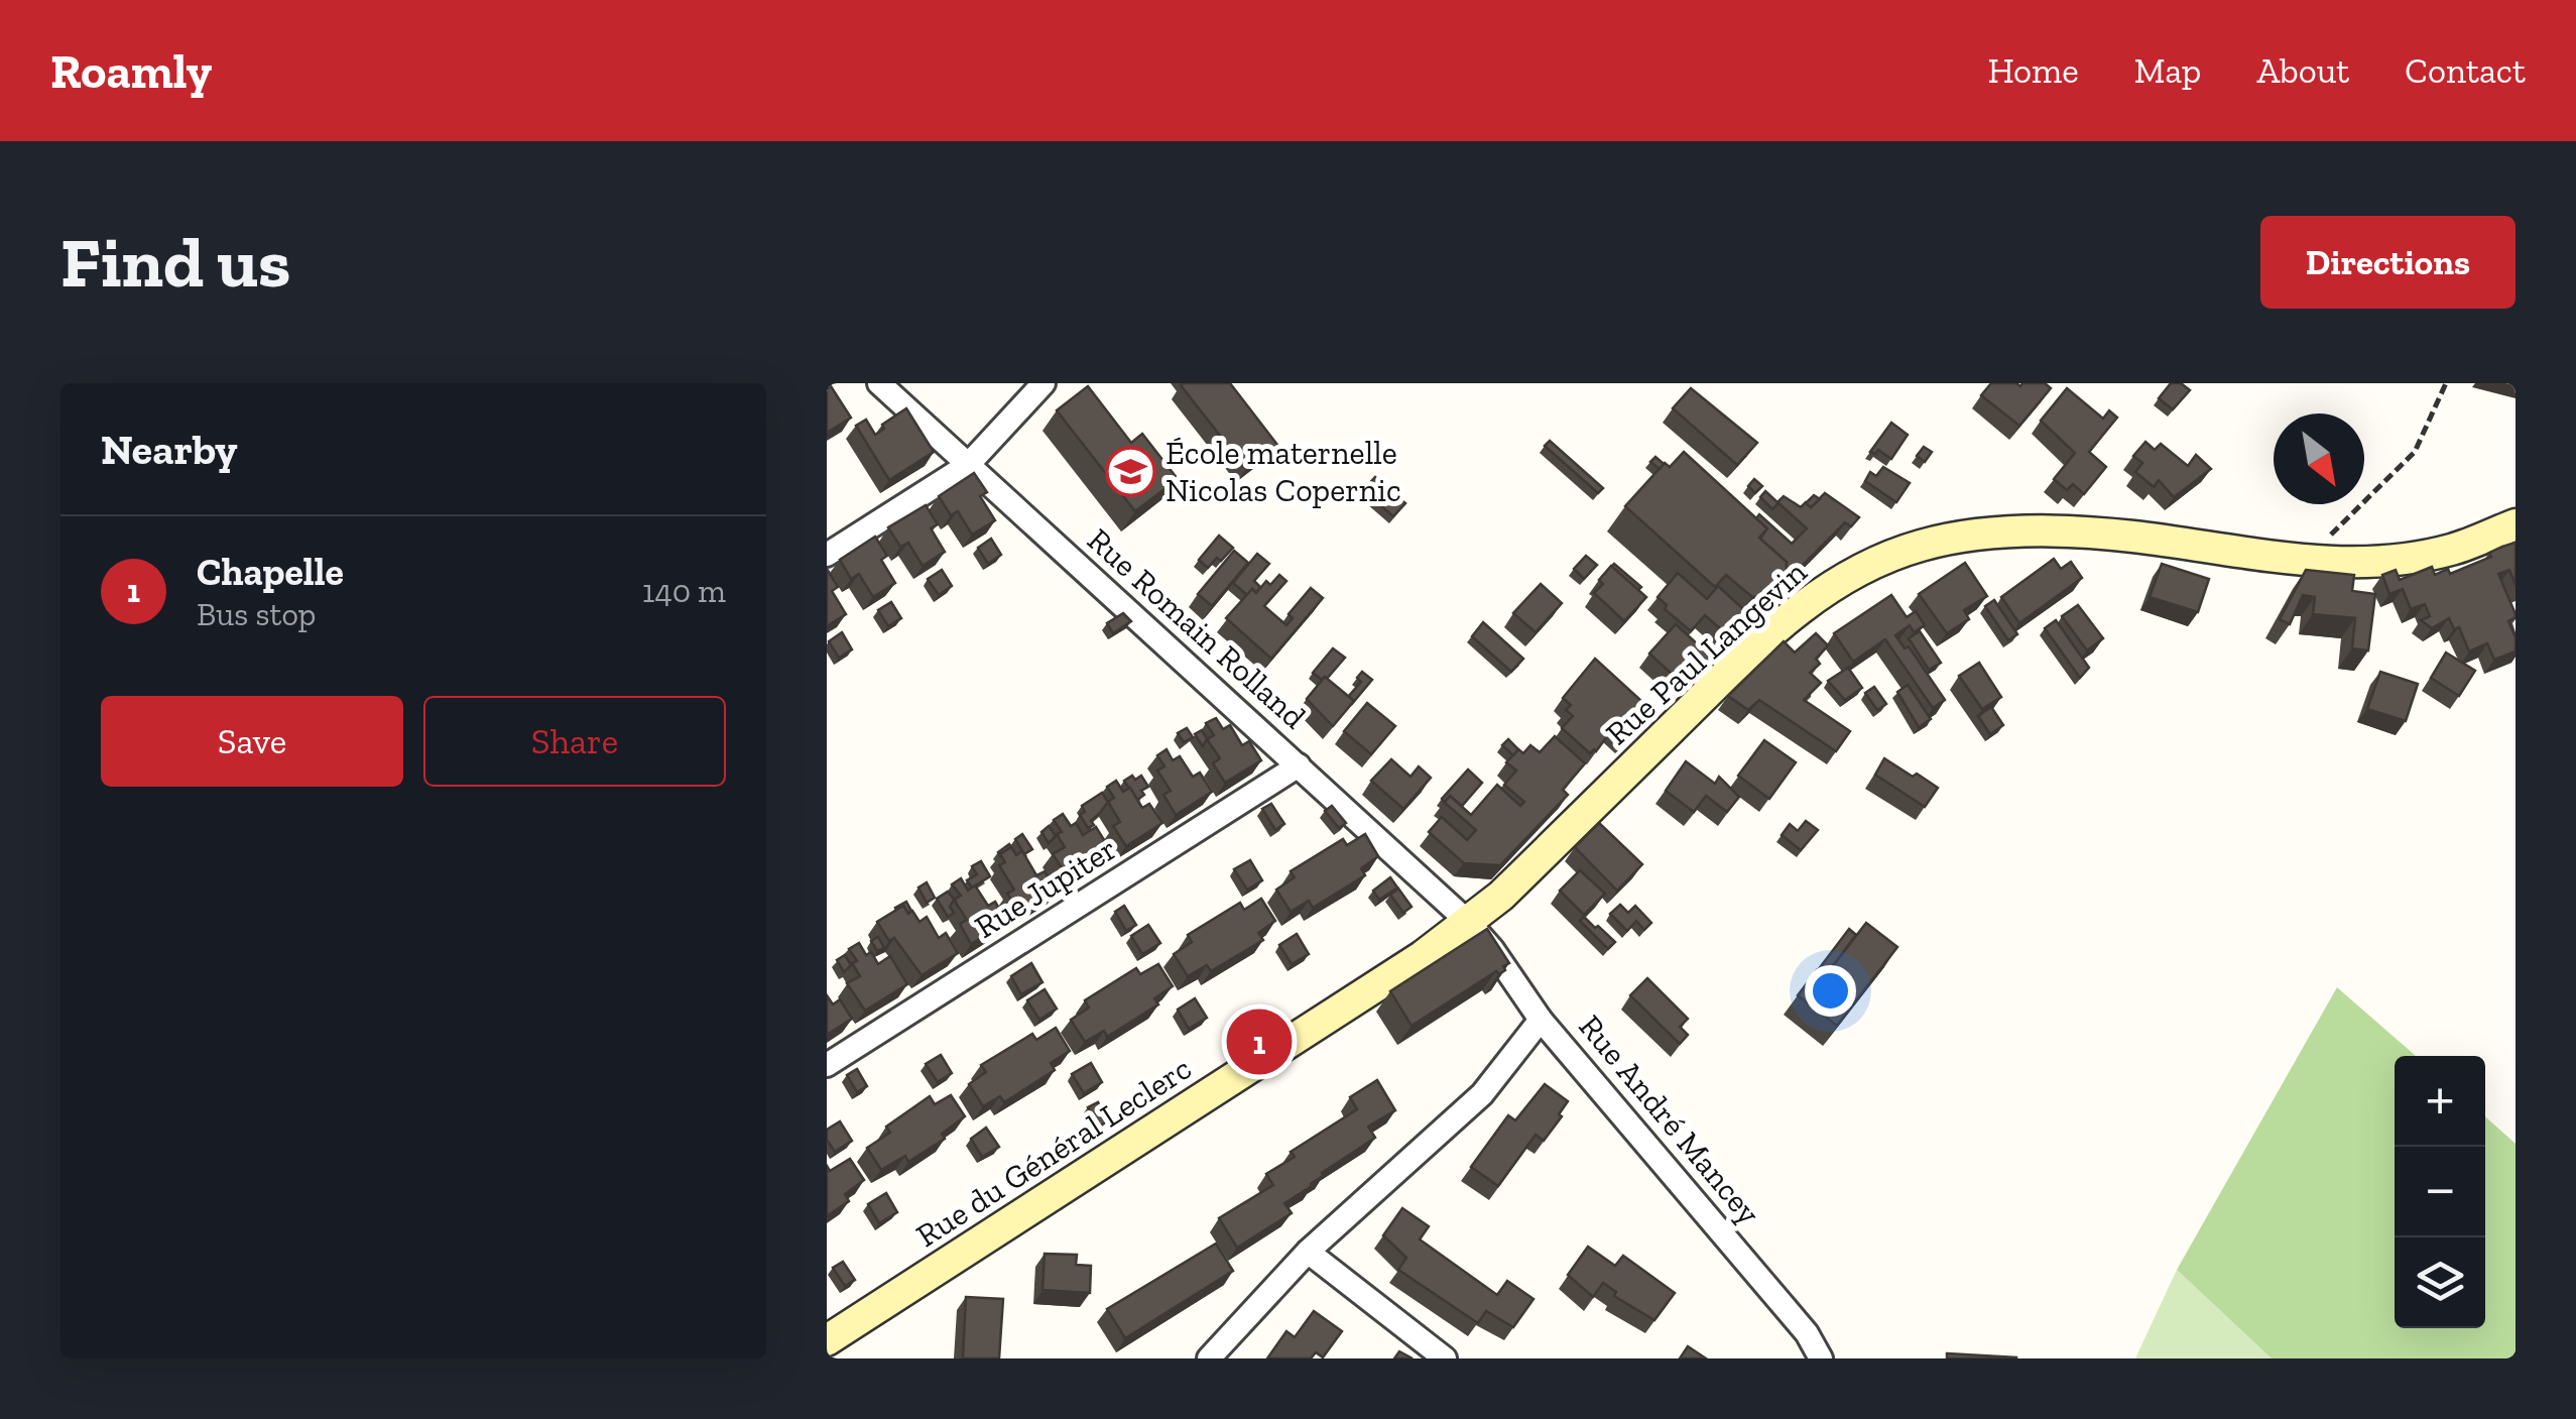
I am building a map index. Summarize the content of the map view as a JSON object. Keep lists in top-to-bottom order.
{
  "streets": {
    "street": [
      "Rue Romain Rolland",
      "Rue Paul Langevin",
      "Rue Jupiter",
      "Rue André Mancey",
      "Rue du Général Leclerc"
    ]
  },
  "crossings": [
    ["Rue Romain Rolland", "Rue Paul Langevin"],
    ["Rue Romain Rolland", "Rue Jupiter"],
    ["Rue Romain Rolland", "Rue André Mancey"],
    ["Rue Romain Rolland", "Rue du Général Leclerc"],
    ["Rue Paul Langevin", "Rue André Mancey"],
    ["Rue Paul Langevin", "Rue du Général Leclerc"],
    ["Rue André Mancey", "Rue du Général Leclerc"]
  ],
  "places": {
    "school or university": ["École maternelle Nicolas Copernic"]
  },
  "north": "bottom right",
  "page": {
    "header": "Roamly",
    "nav": [
      "Home",
      "Map",
      "About",
      "Contact"
    ],
    "buttons": [
      "Directions",
      ["Save", "Share"]
    ],
    "title": "Find us",
    "heading": "Nearby",
    "list": [
      {
        "mark": "1",
        "name": "Chapelle",
        "note": "Bus stop",
        "value": "140 m"
      }
    ],
    "pins": "1",
    "map_buttons": ["+", "−"]
  }
}
